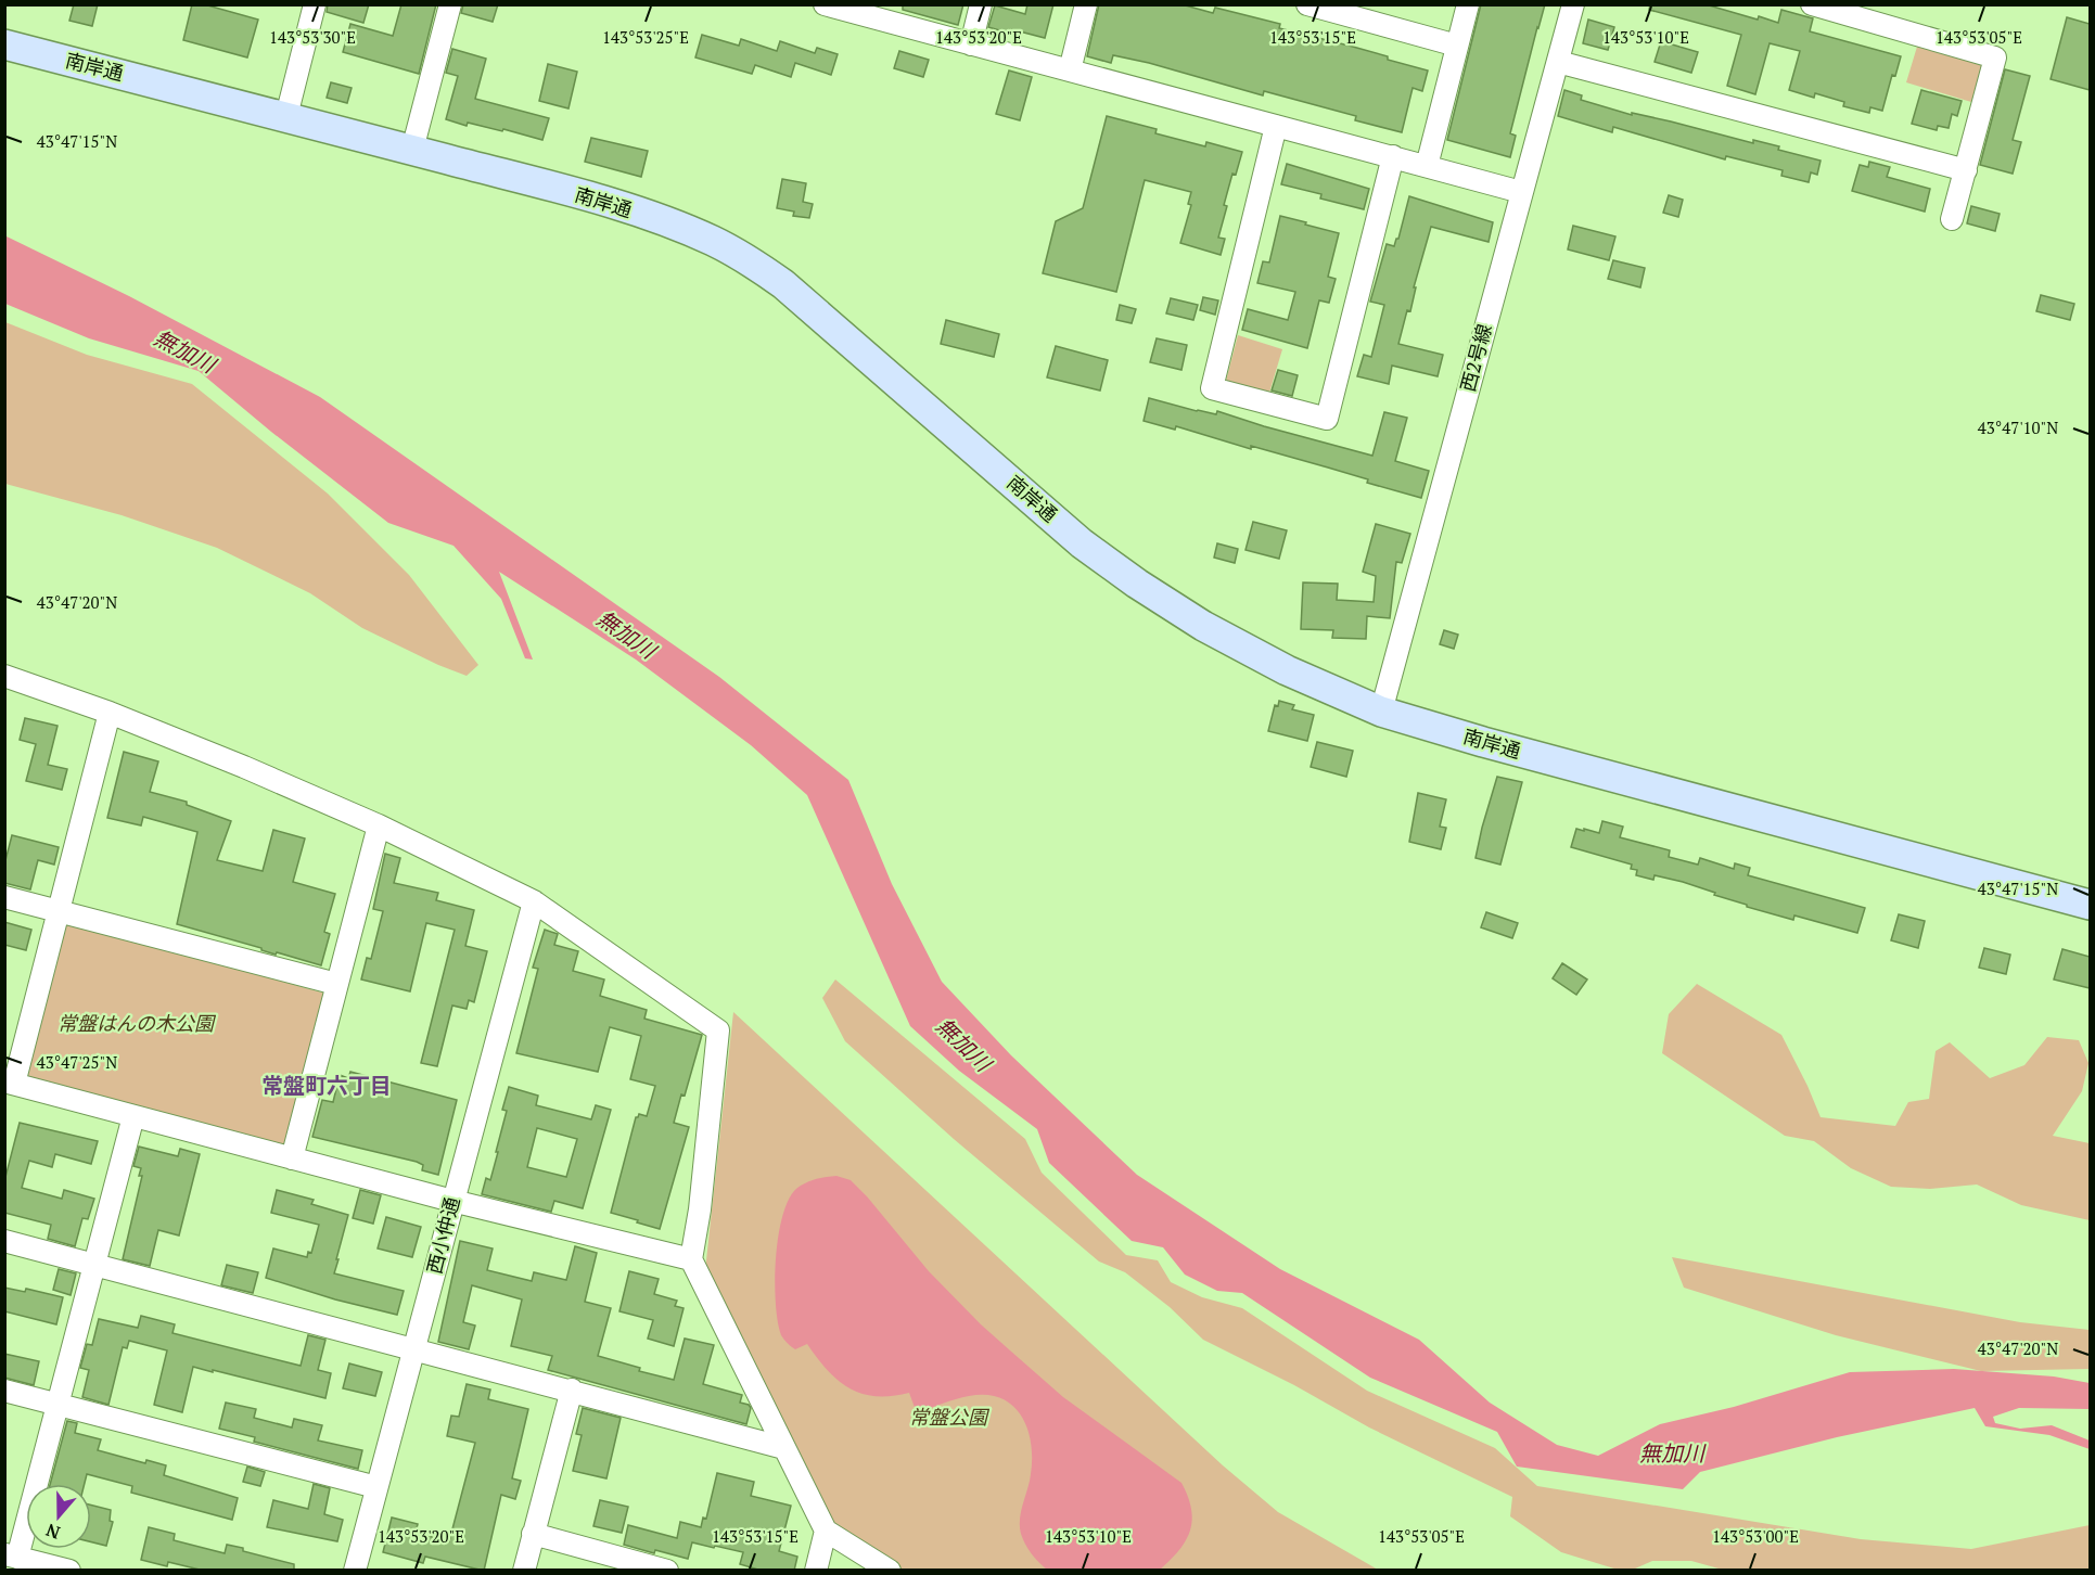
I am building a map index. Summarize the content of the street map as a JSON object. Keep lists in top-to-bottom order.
{
  "streets": {
    "main road": ["南岸通"],
    "street": ["西2号線", "西小仲通"]
  },
  "crossings": [
    ["南岸通", "西2号線"]
  ],
  "districts": ["常盤町六丁目"],
  "water": ["無加川"],
  "parks": ["常盤はんの木公園", "常盤公園"],
  "north": "bottom",
  "coordinates": [
    "143°53'25\"E",
    "143°53'30\"E",
    "143°53'20\"E",
    "143°53'15\"E",
    "143°53'10\"E",
    "143°53'05\"E",
    "43°47'15\"N",
    "43°47'10\"N",
    "43°47'20\"N",
    "43°47'25\"N",
    "143°53'00\"E"
  ]
}
